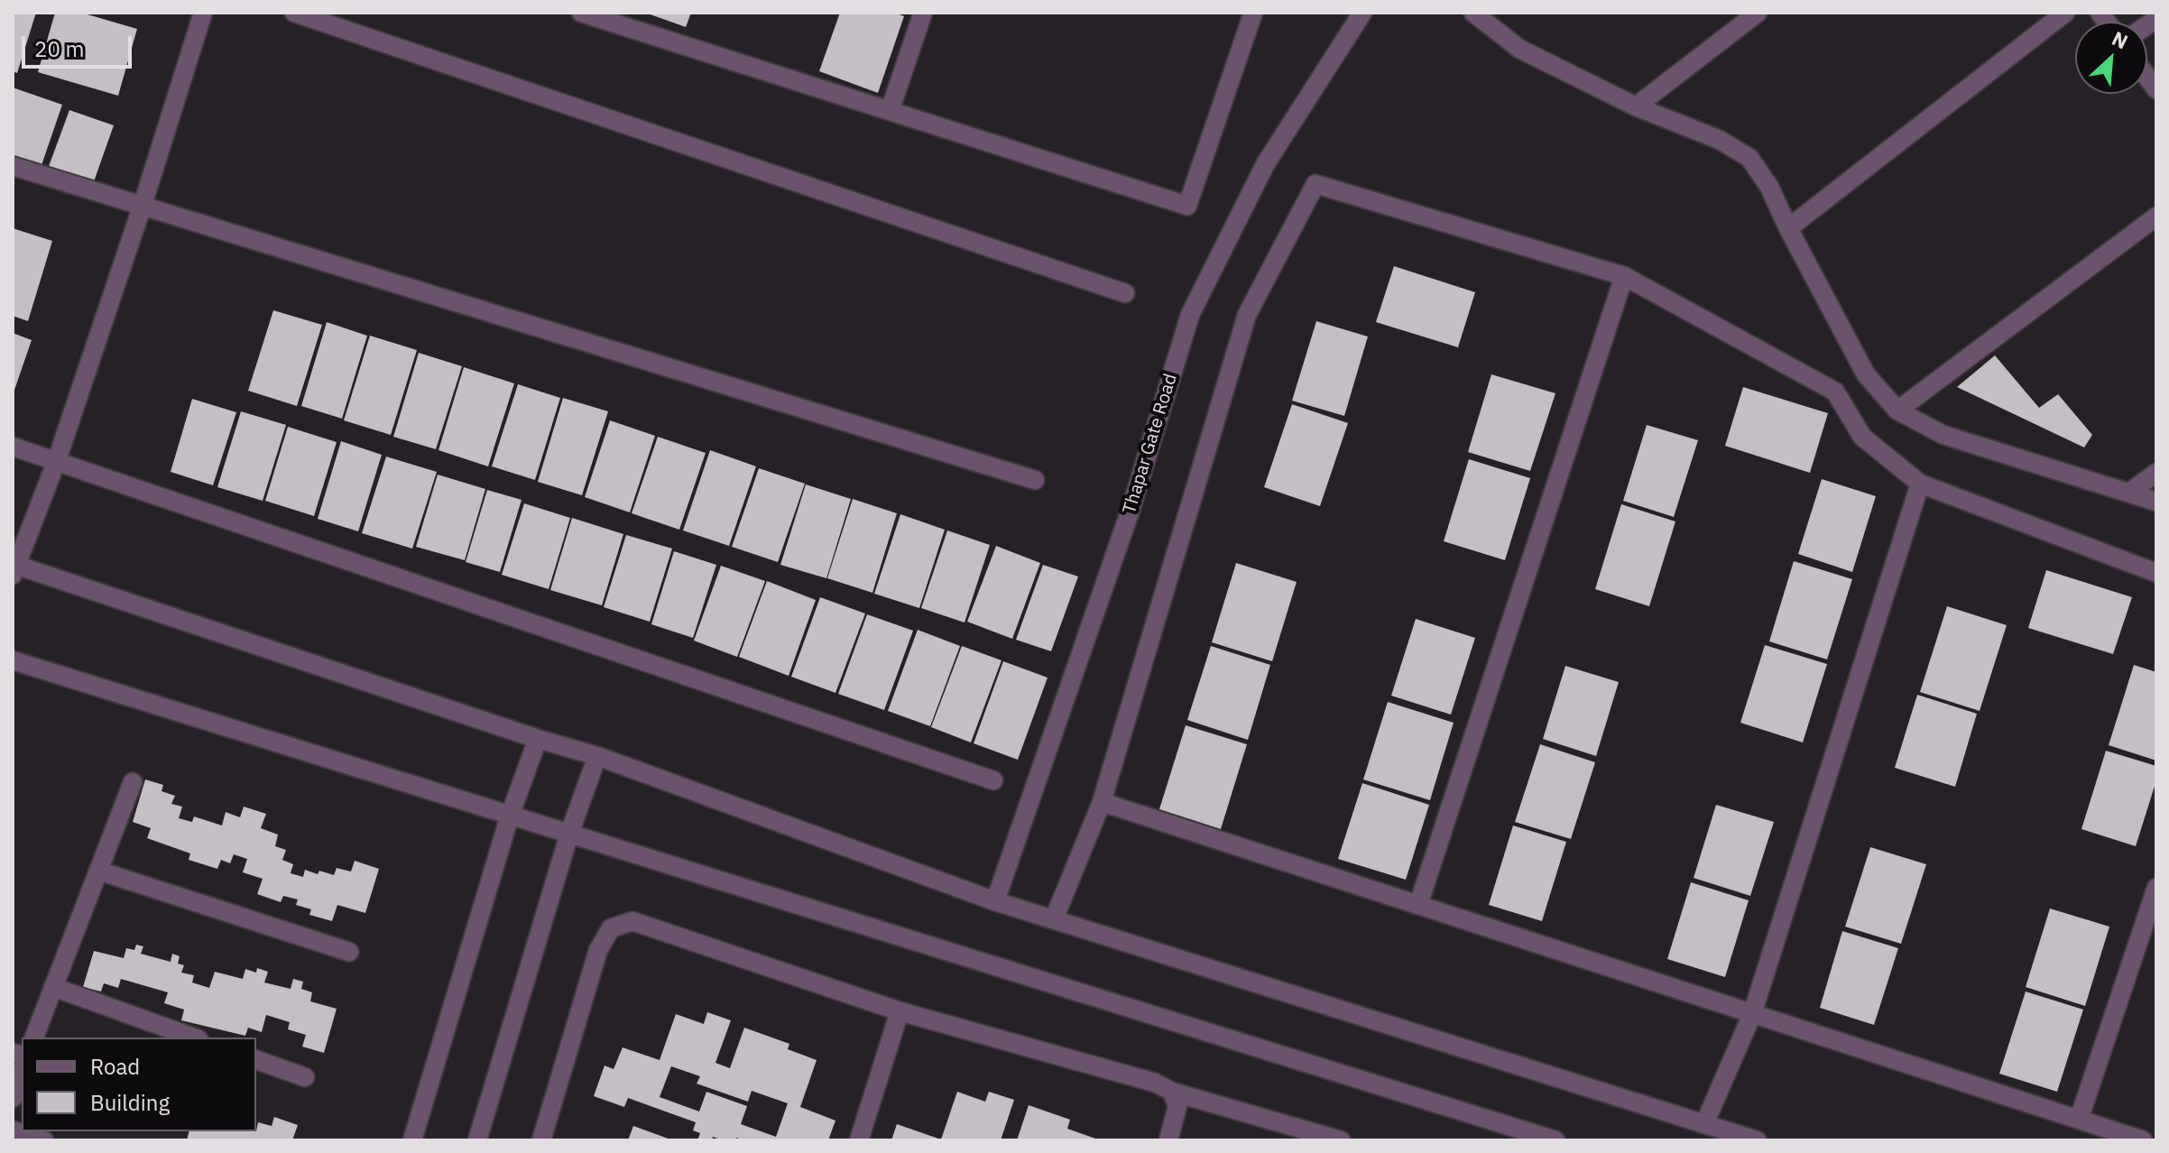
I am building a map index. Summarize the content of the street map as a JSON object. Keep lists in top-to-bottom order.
{
  "streets": {
    "street": ["Thapar Gate Road"]
  },
  "legend": ["Road", "Building"],
  "scale_bar": "20 m",
  "north": "top right"
}
